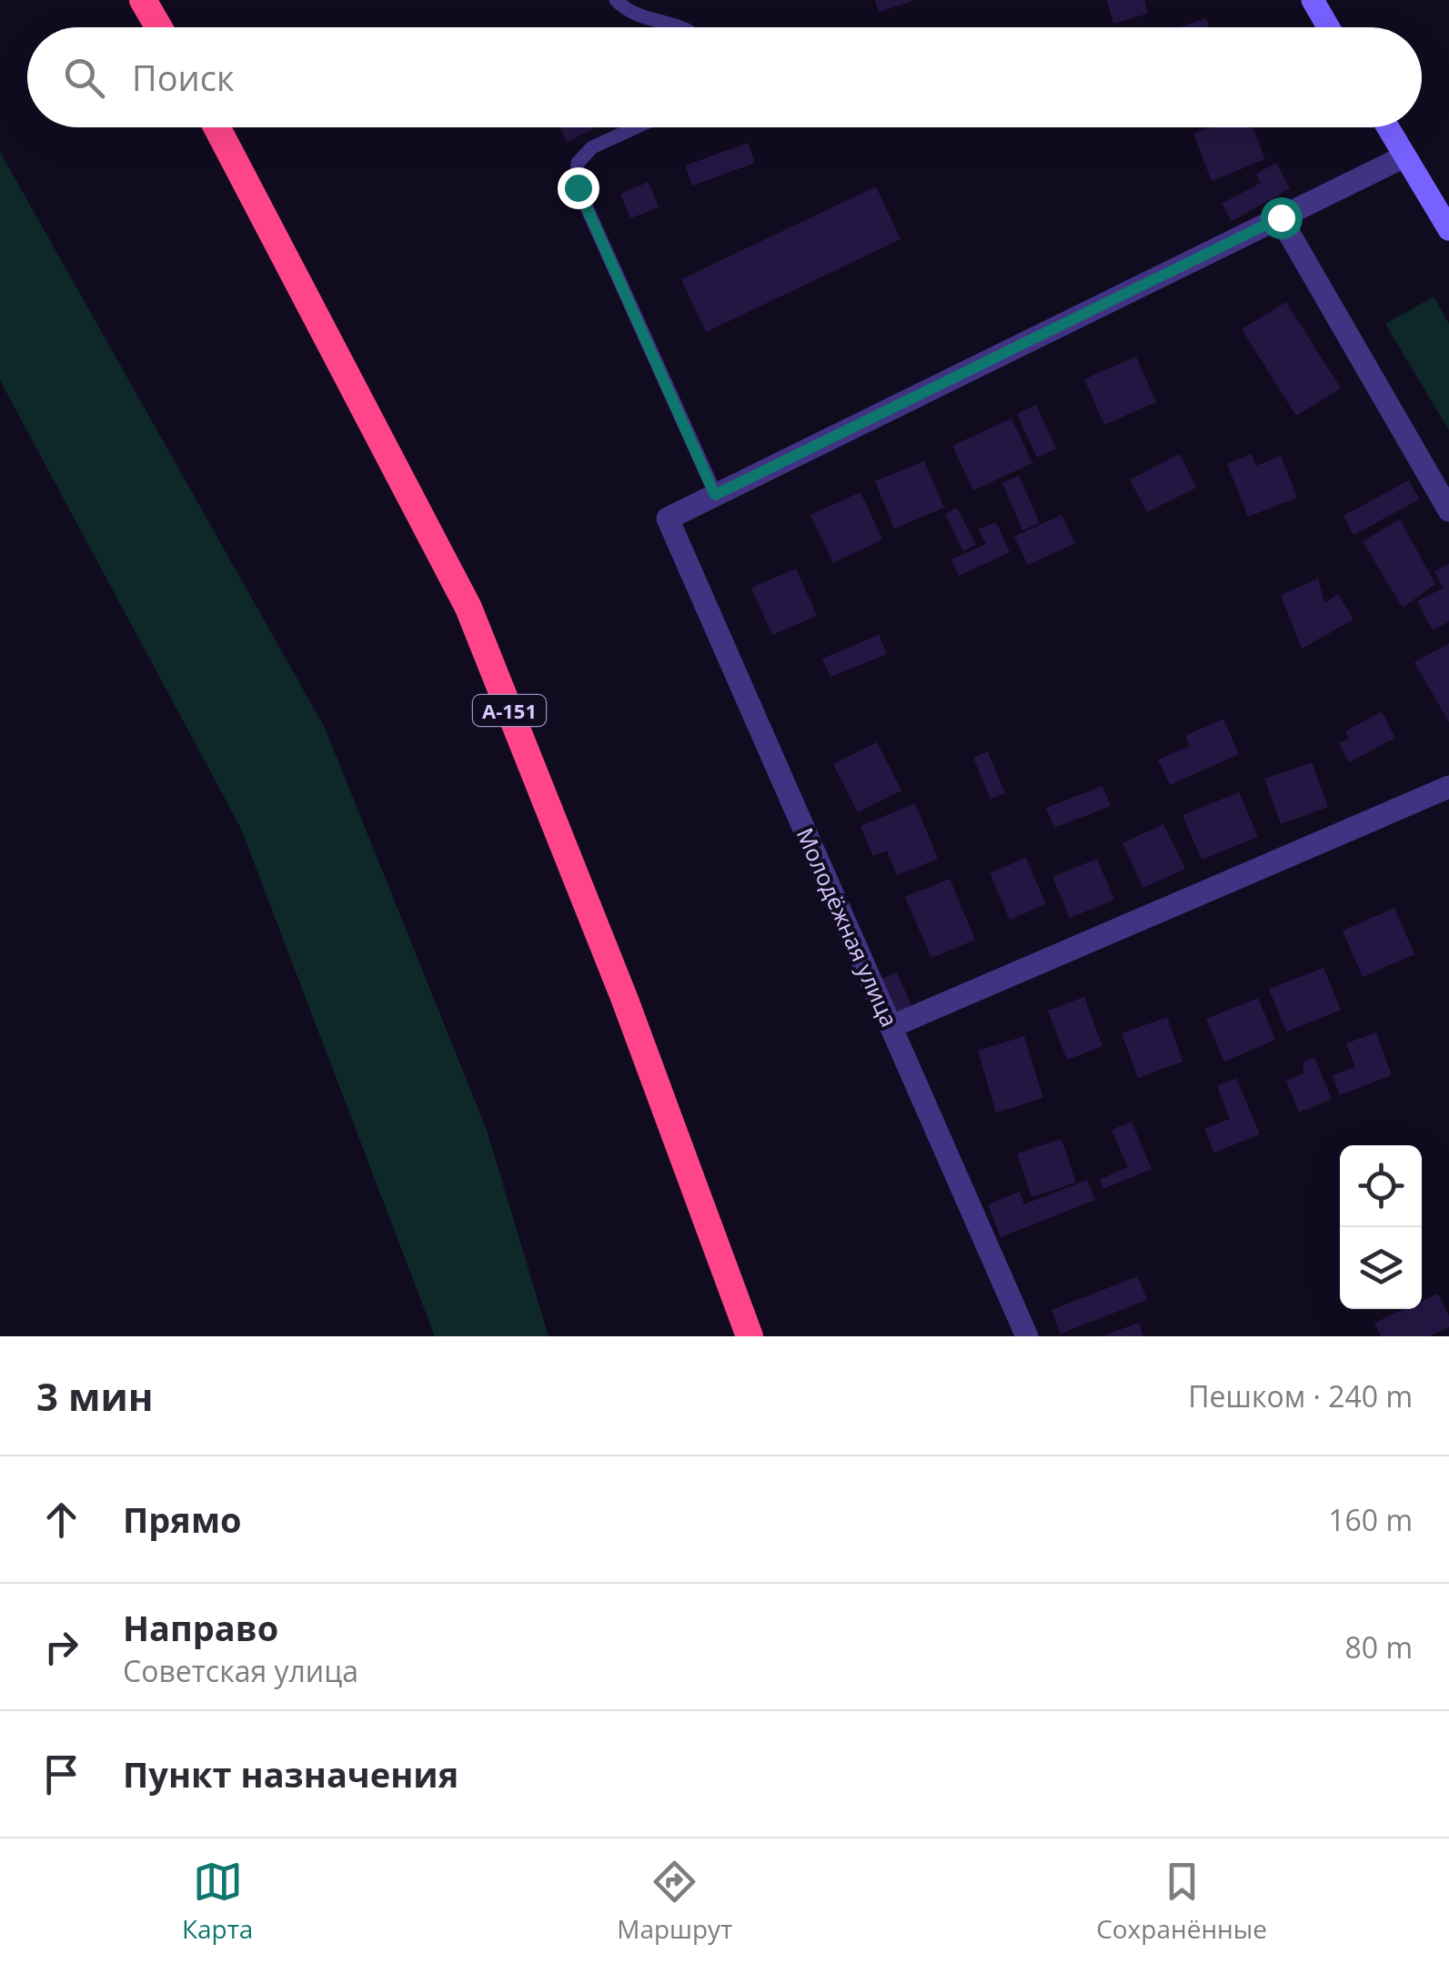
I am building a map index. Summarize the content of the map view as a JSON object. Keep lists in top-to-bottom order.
{
  "streets": {
    "highway": ["А-151"],
    "street": ["Молодёжная улица"]
  },
  "page": {
    "search": "Поиск",
    "heading": ["3 мин", "Пешком · 240 m"],
    "list": [
      ["Прямо", "160 m"],
      ["Направо", "Советская улица", "80 m"],
      "Пункт назначения"
    ],
    "nav": ["Карта", "Маршрут", "Сохранённые"]
  }
}
